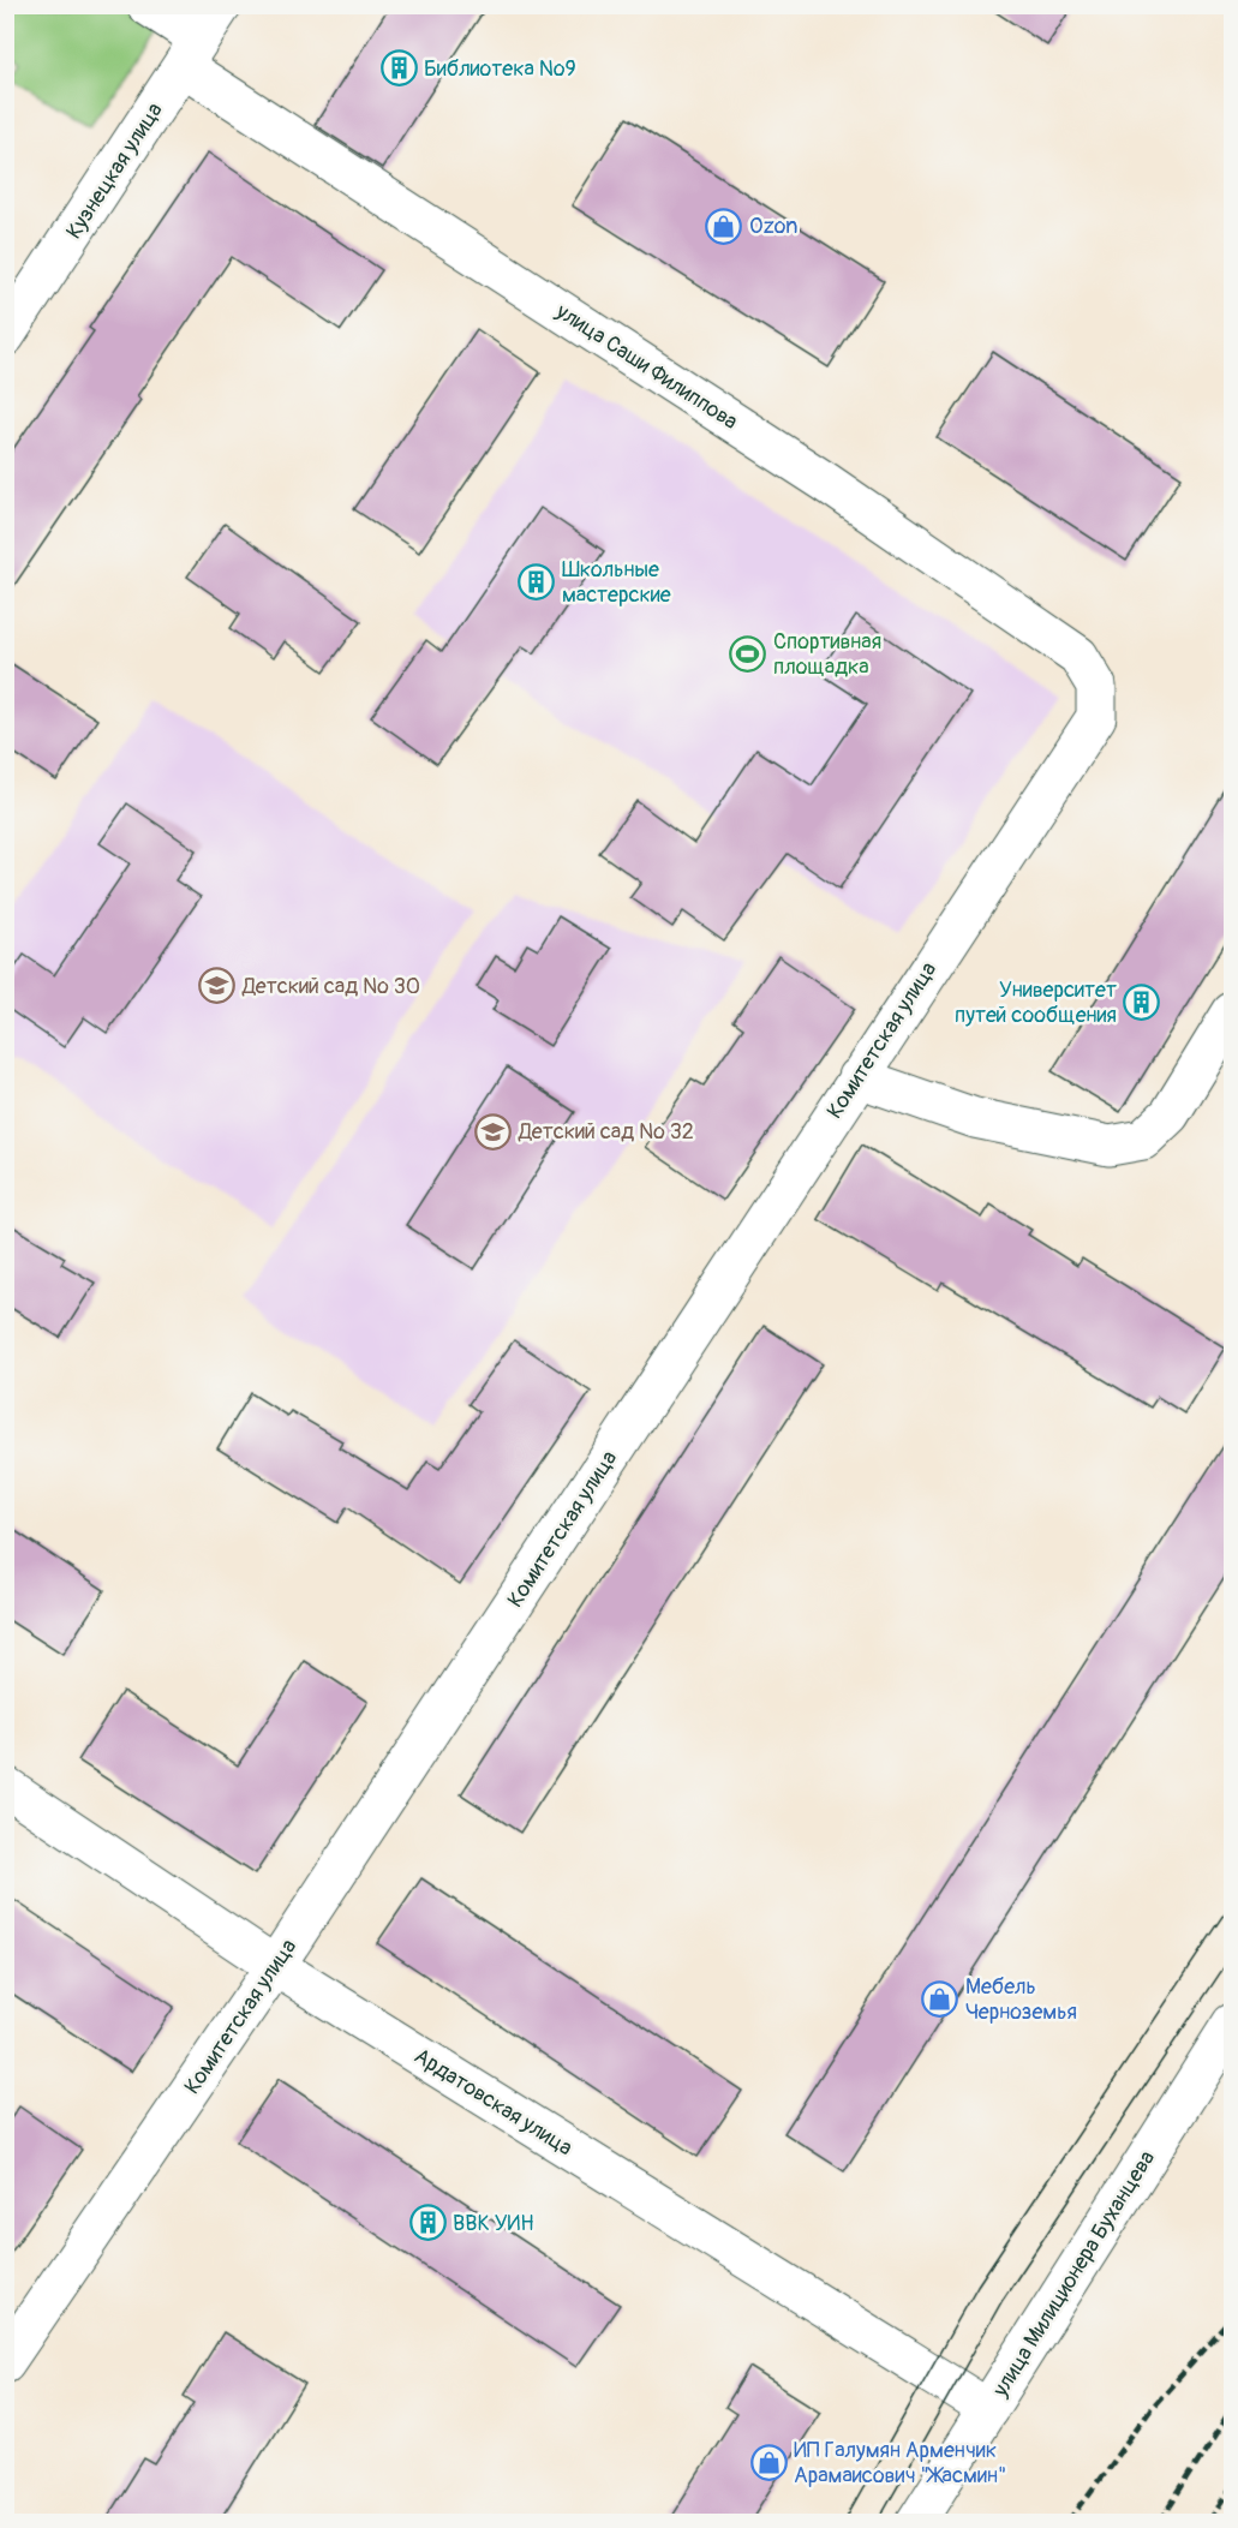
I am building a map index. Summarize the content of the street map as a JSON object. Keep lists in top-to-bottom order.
{
  "streets": {
    "street": [
      "Кузнецкая улица",
      "улица Саши Филиппова",
      "Комитетская улица",
      "Ардатовская улица",
      "улица Милиционера Буханцева"
    ]
  },
  "crossings": [
    ["Кузнецкая улица", "улица Саши Филиппова"],
    ["улица Саши Филиппова", "Комитетская улица"],
    ["Комитетская улица", "Ардатовская улица"],
    ["Ардатовская улица", "улица Милиционера Буханцева"]
  ],
  "places": {
    "building": [
      "Библиотека №9",
      "Школьные мастерские",
      "Университет путей сообщения",
      "ВВК УИН"
    ],
    "shop": ["Ozon", "Мебель Черноземья", "ИП Галумян Арменчик Арамаисович \"Жасмин\""],
    "sports": ["Спортивная площадка"],
    "school or university": ["Детский сад № 30", "Детский сад № 32"]
  }
}
